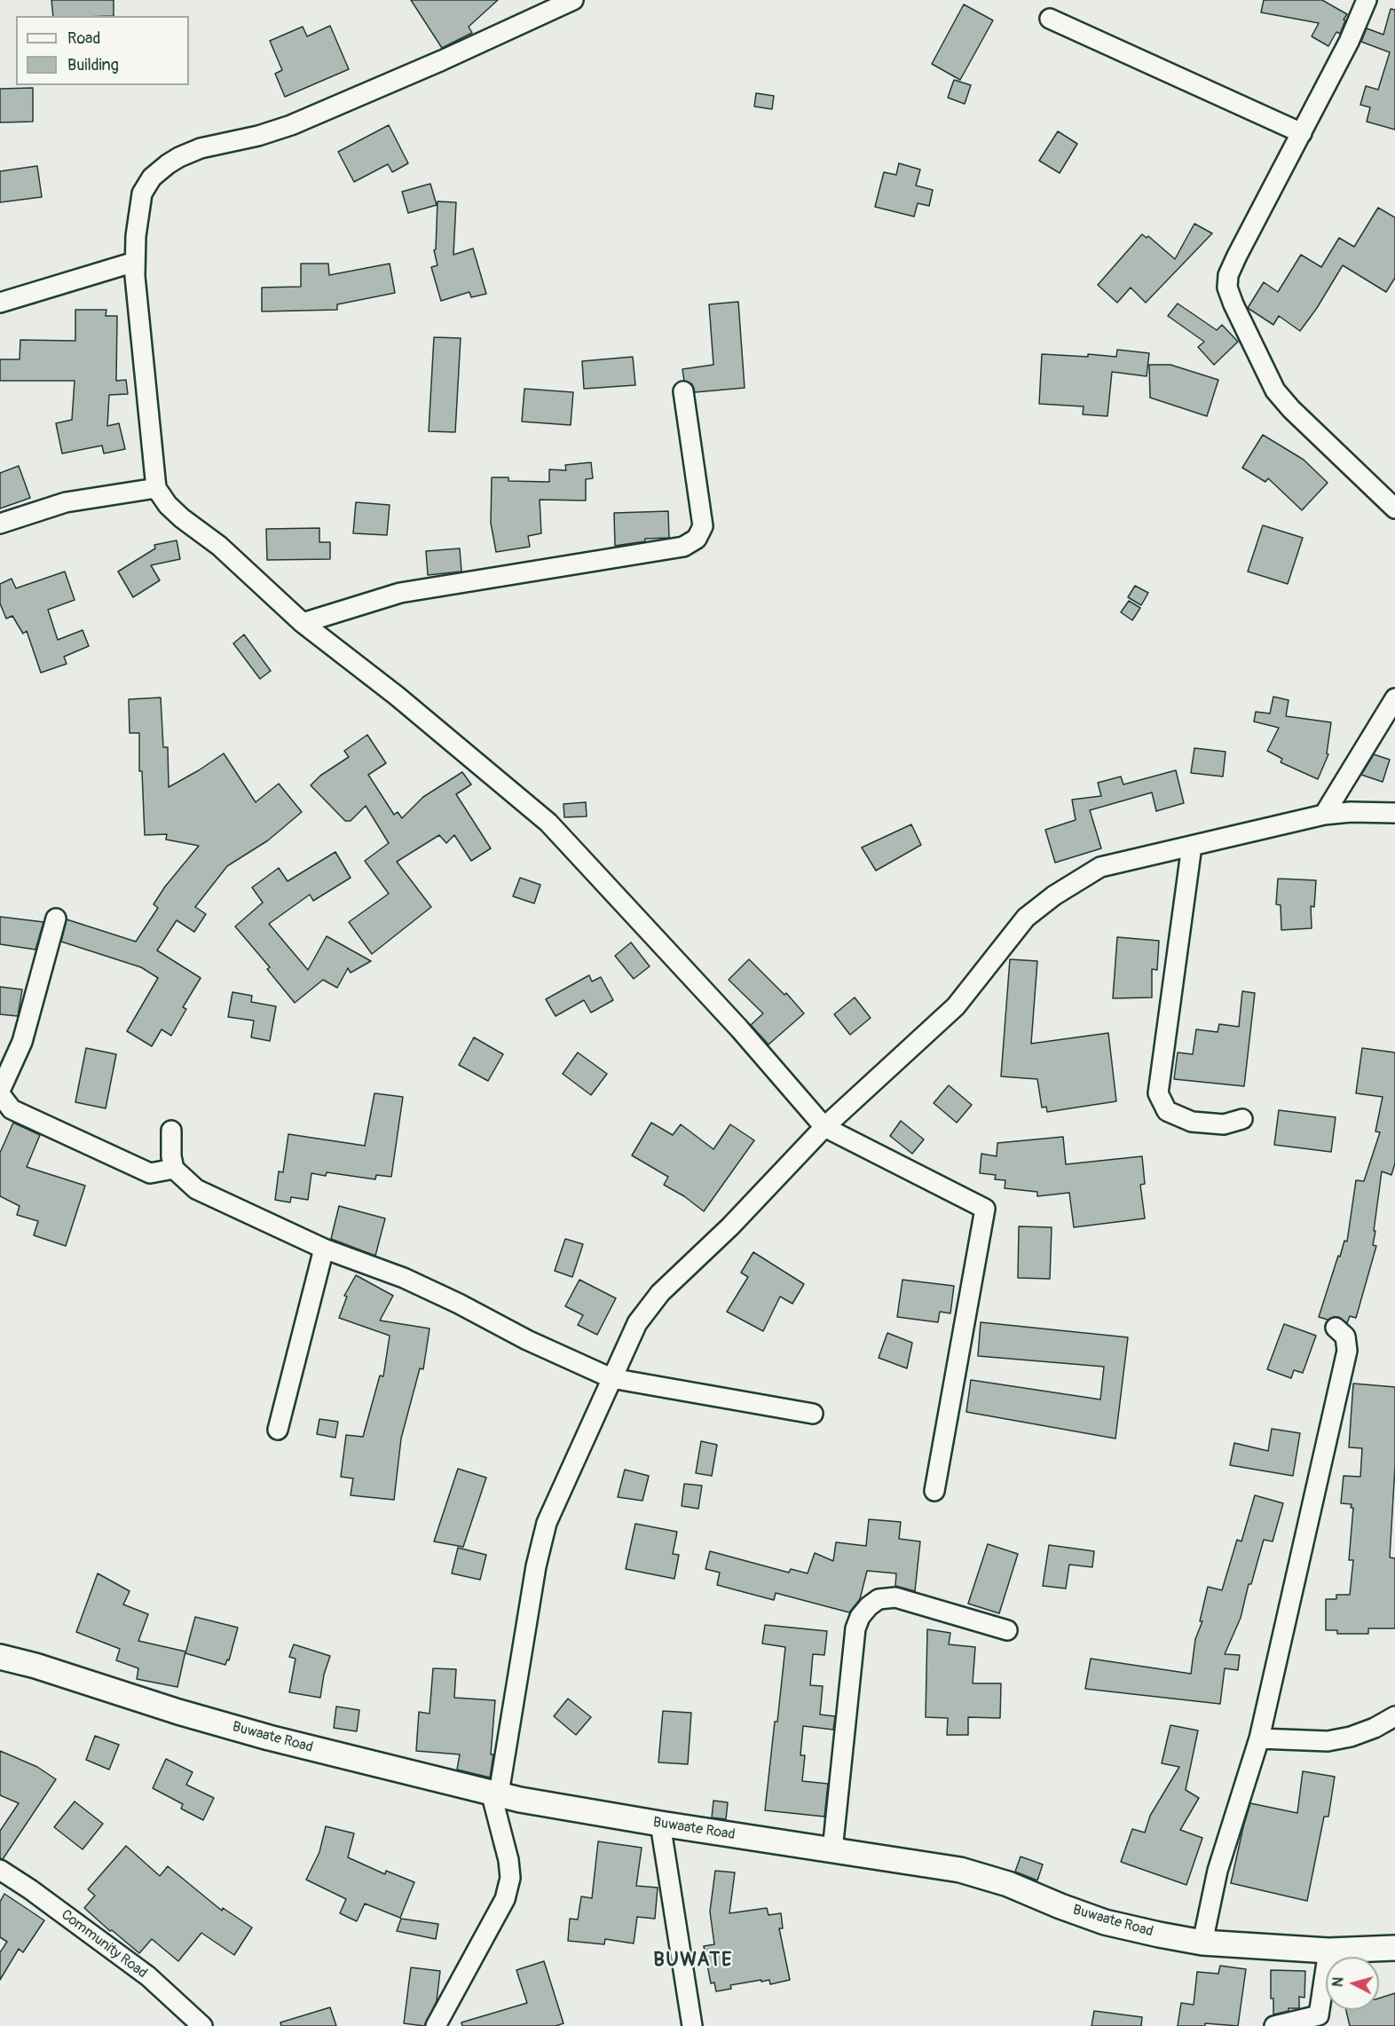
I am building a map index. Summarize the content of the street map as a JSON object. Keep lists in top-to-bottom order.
{
  "streets": {
    "street": ["Buwaate Road", "Community Road"]
  },
  "districts": ["BUWATE"],
  "legend": ["Road", "Building"],
  "north": "left"
}
